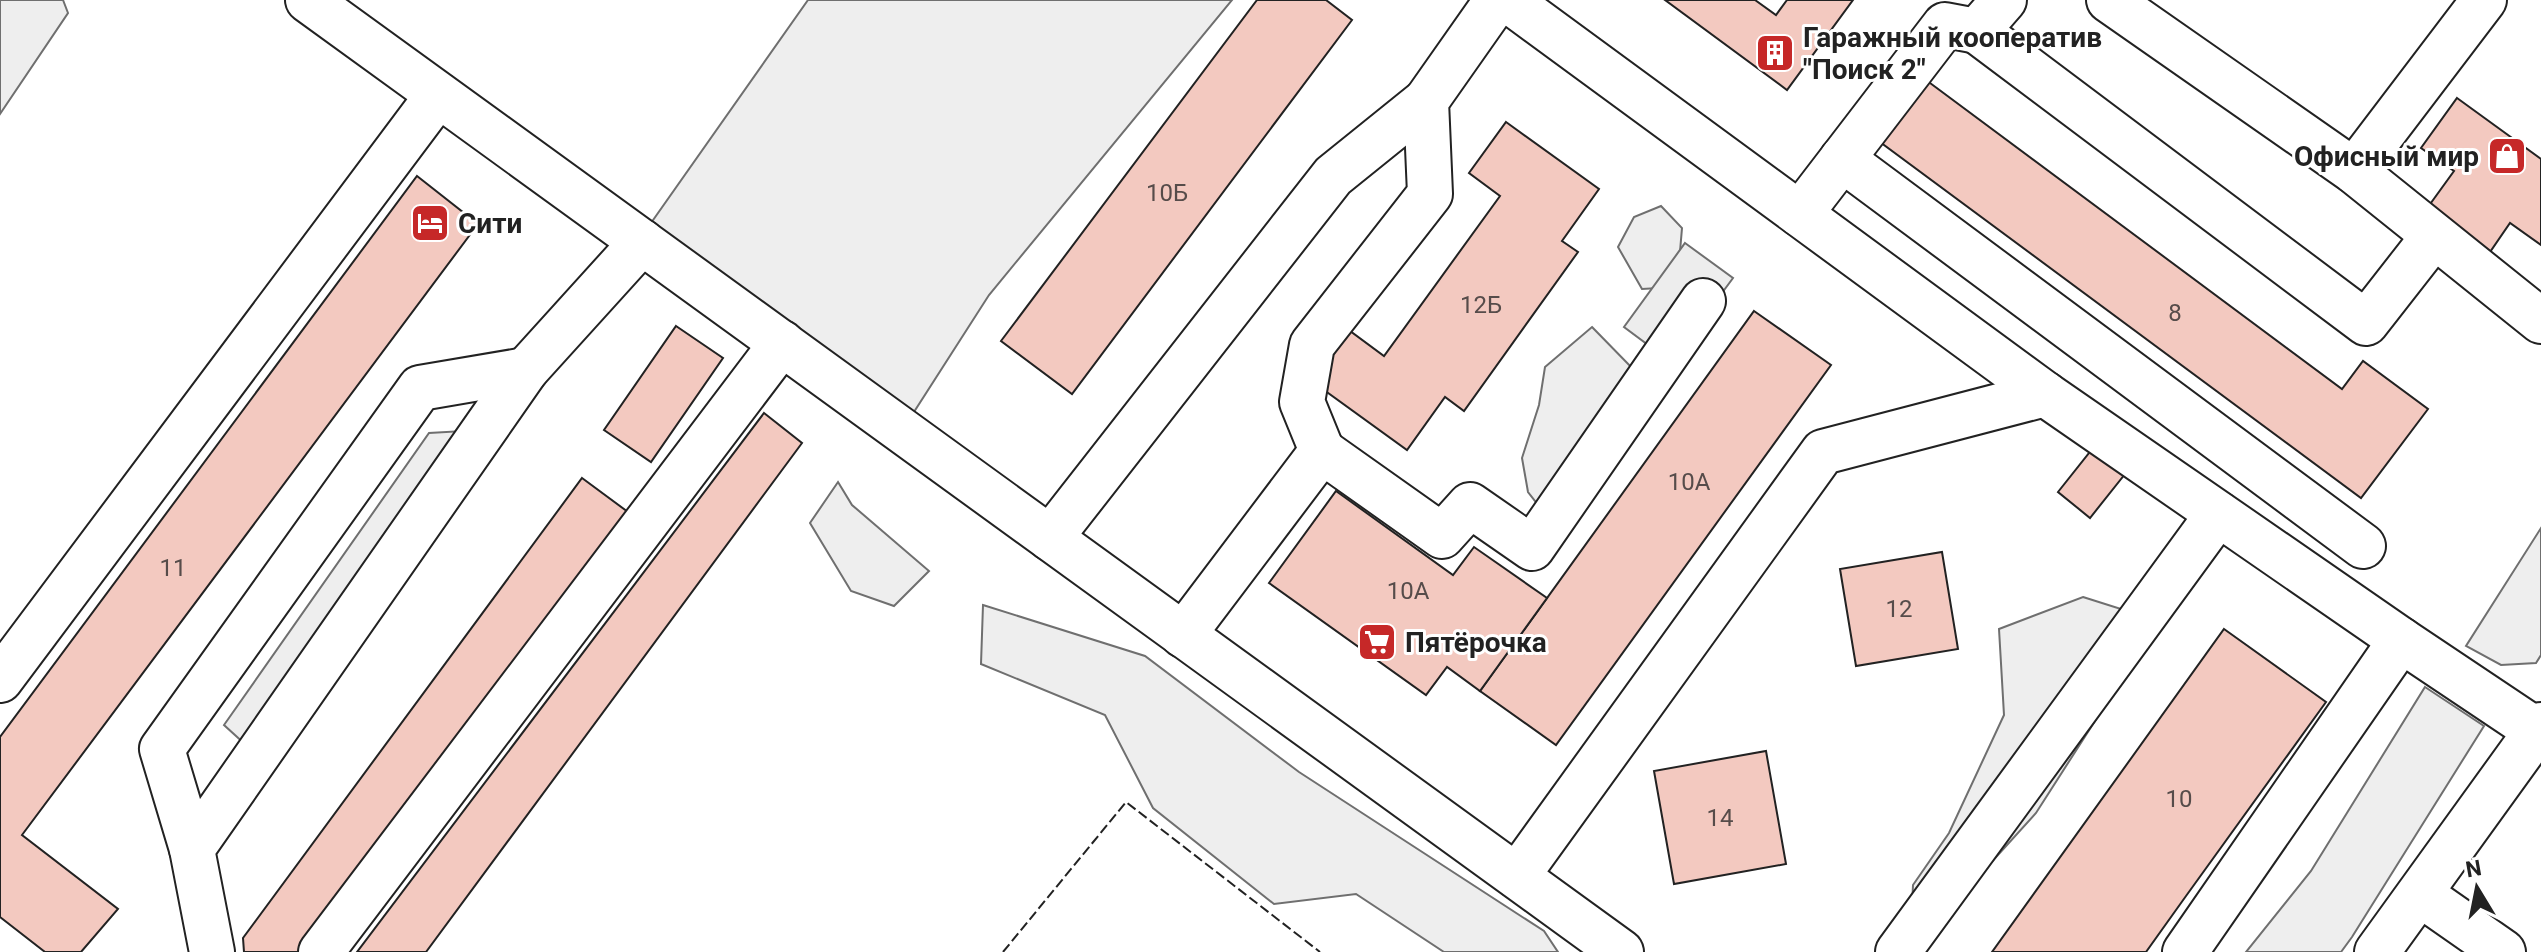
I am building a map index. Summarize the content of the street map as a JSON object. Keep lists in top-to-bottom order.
{
  "places": {
    "building": ["Гаражный кооператив \"Поиск 2\""],
    "shop": ["Офисный мир"],
    "hotel": ["Сити"],
    "supermarket": ["Пятёрочка"]
  },
  "house_numbers": [
    "10Б",
    "12Б",
    "8",
    "10А",
    "11",
    "10А",
    "12",
    "10",
    "14"
  ],
  "north": "top"
}
